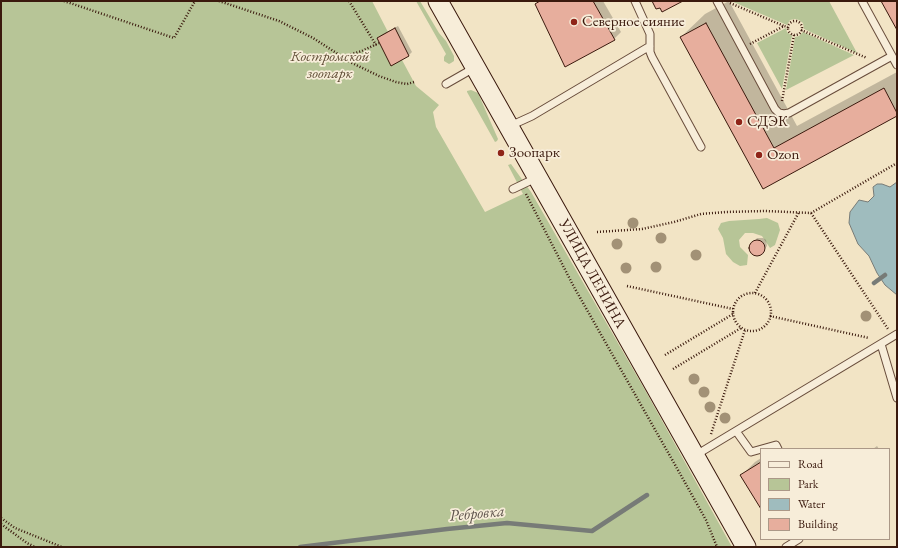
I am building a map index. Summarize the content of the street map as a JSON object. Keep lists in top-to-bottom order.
{
  "streets": {
    "main road": ["УЛИЦА ЛЕНИНА"]
  },
  "water": ["Ребровка"],
  "parks": ["Костромской зоопарк"],
  "places": [
    "Северное сияние",
    "СДЭК",
    "Зоопарк",
    "Ozon"
  ],
  "legend": [
    "Road",
    "Park",
    "Water",
    "Building"
  ]
}
